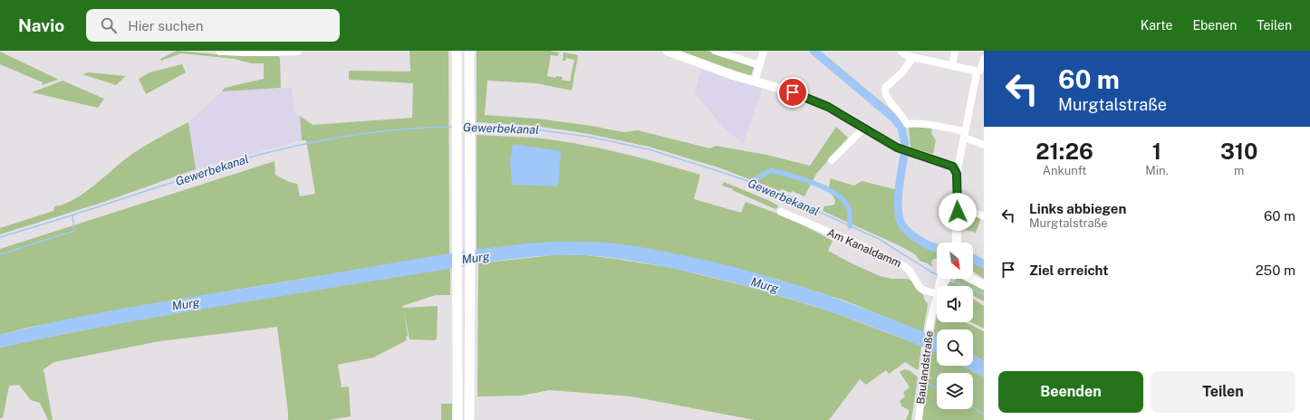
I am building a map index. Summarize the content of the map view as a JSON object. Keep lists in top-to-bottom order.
{
  "streets": {
    "street": ["Am Kanaldamm", "Baulandstraße"]
  },
  "water": ["Gewerbekanal", "Murg"],
  "north": "bottom right",
  "page": {
    "header": "Navio",
    "search": "Hier suchen",
    "nav": ["Karte", "Ebenen", "Teilen"],
    "turn": ["60 m", "Murgtalstraße"],
    "eta": [
      "21:26",
      "Ankunft",
      "1",
      "Min.",
      "310",
      "m"
    ],
    "list": [
      {
        "name": "Links abbiegen",
        "note": "Murgtalstraße",
        "value": "60 m"
      },
      {
        "name": "Ziel erreicht",
        "value": "250 m"
      }
    ],
    "buttons": ["Beenden", "Teilen"]
  }
}
